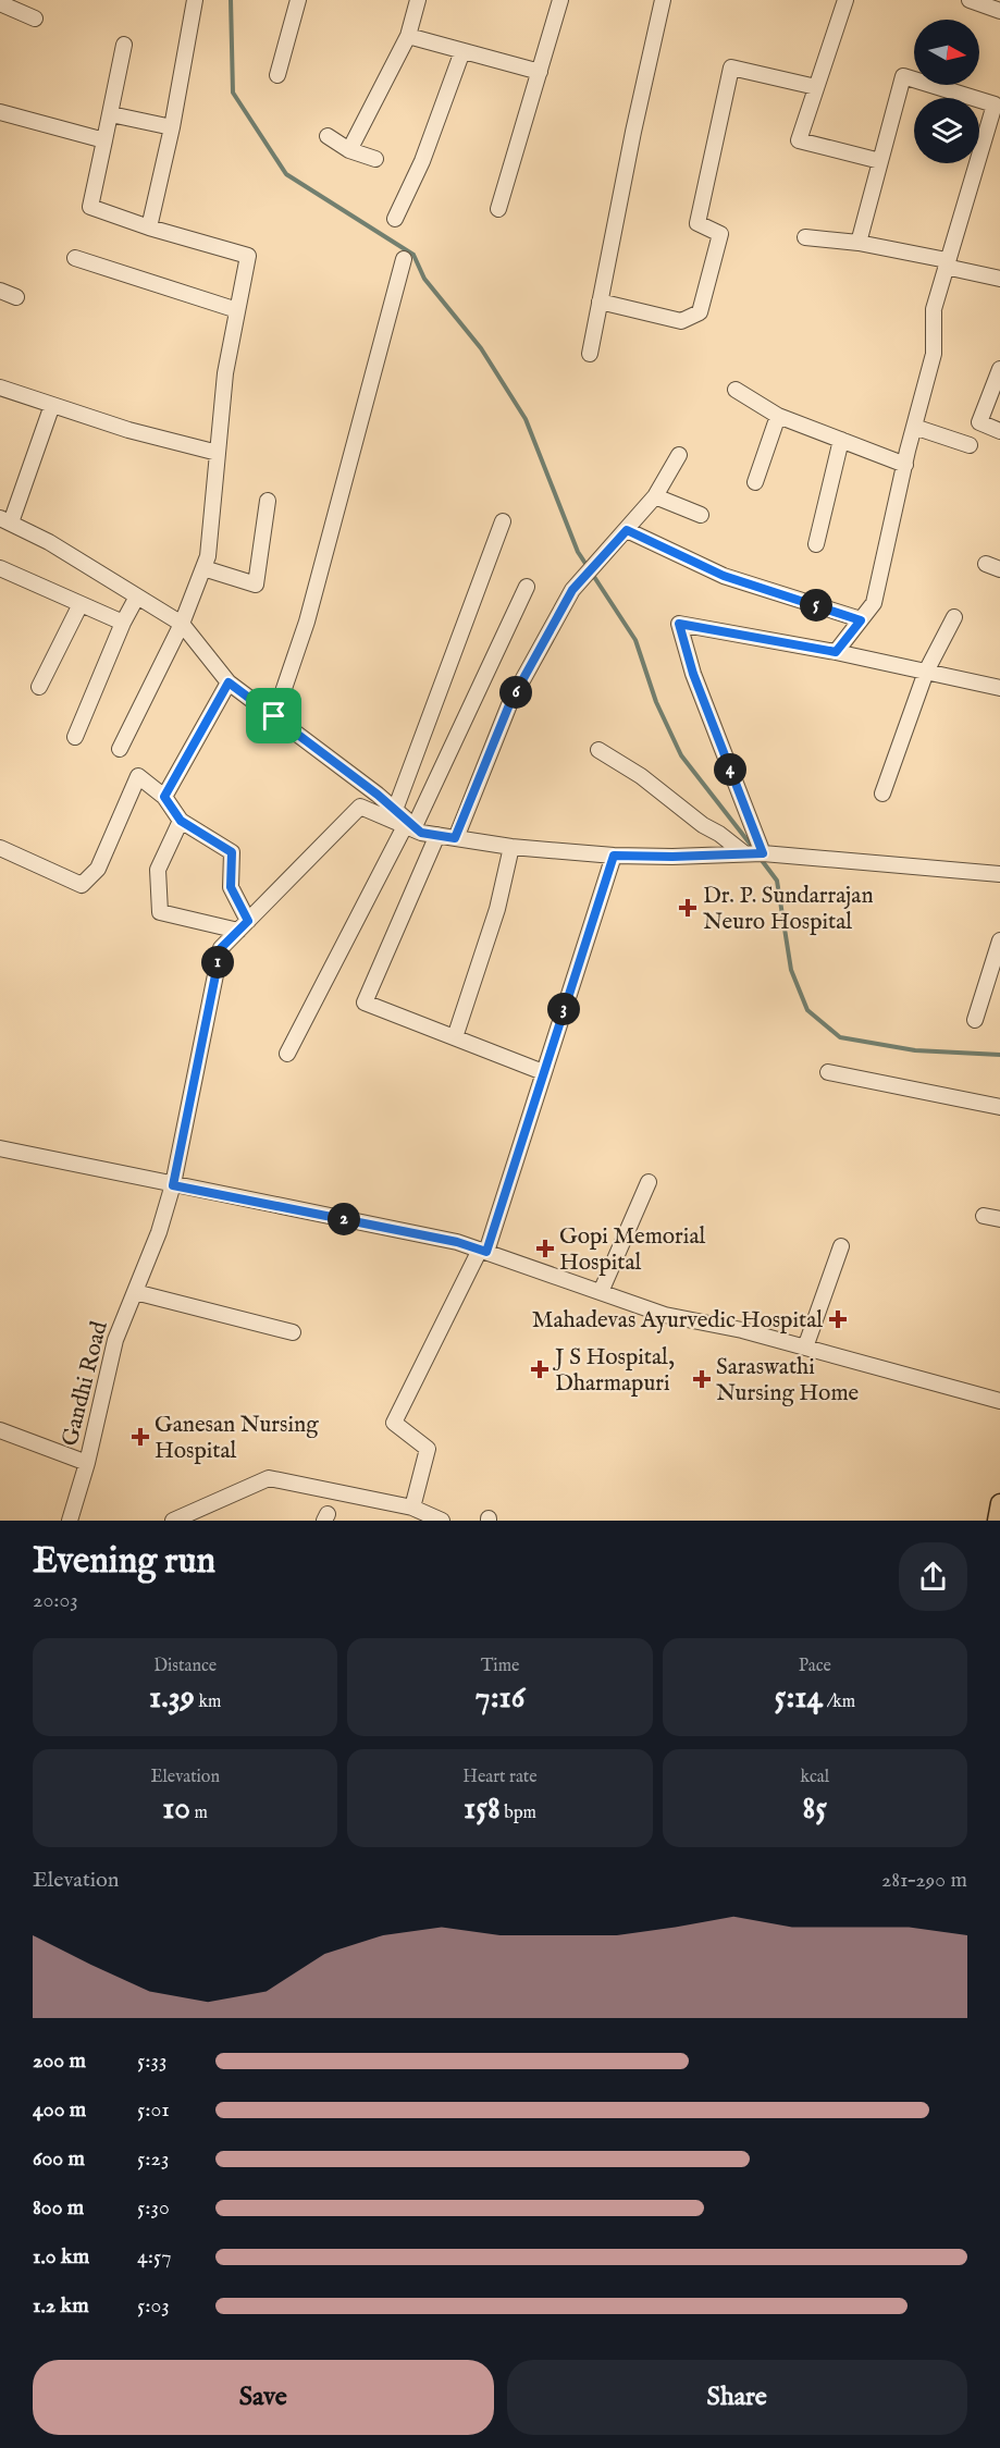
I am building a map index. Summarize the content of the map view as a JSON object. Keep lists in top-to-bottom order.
{
  "streets": {
    "street": ["Gandhi Road"]
  },
  "places": {
    "health": [
      "Dr. P. Sundarrajan Neuro Hospital",
      "Gopi Memorial Hospital",
      "Mahadevas Ayurvedic Hospital",
      "J S Hospital, Dharmapuri",
      "Saraswathi Nursing Home",
      "Ganesan Nursing Hospital"
    ]
  },
  "north": "right",
  "page": {
    "pins": [
      "5",
      "6",
      "4",
      "1",
      "3",
      "2"
    ],
    "heading": ["Evening run", "20:03"],
    "stats": [
      ["Distance", "1.39 km"],
      ["Time", "7:16"],
      ["Pace", "5:14 /km"],
      ["Elevation", "10 m"],
      ["Heart rate", "158 bpm"],
      ["kcal", "85"]
    ],
    "chart": ["Elevation", "281–290 m"],
    "list": [
      {
        "name": "200 m",
        "note": "5:33"
      },
      {
        "name": "400 m",
        "note": "5:01"
      },
      {
        "name": "600 m",
        "note": "5:23"
      },
      {
        "name": "800 m",
        "note": "5:30"
      },
      {
        "name": "1.0 km",
        "note": "4:57"
      },
      {
        "name": "1.2 km",
        "note": "5:03"
      }
    ],
    "buttons": ["Save", "Share"]
  }
}
